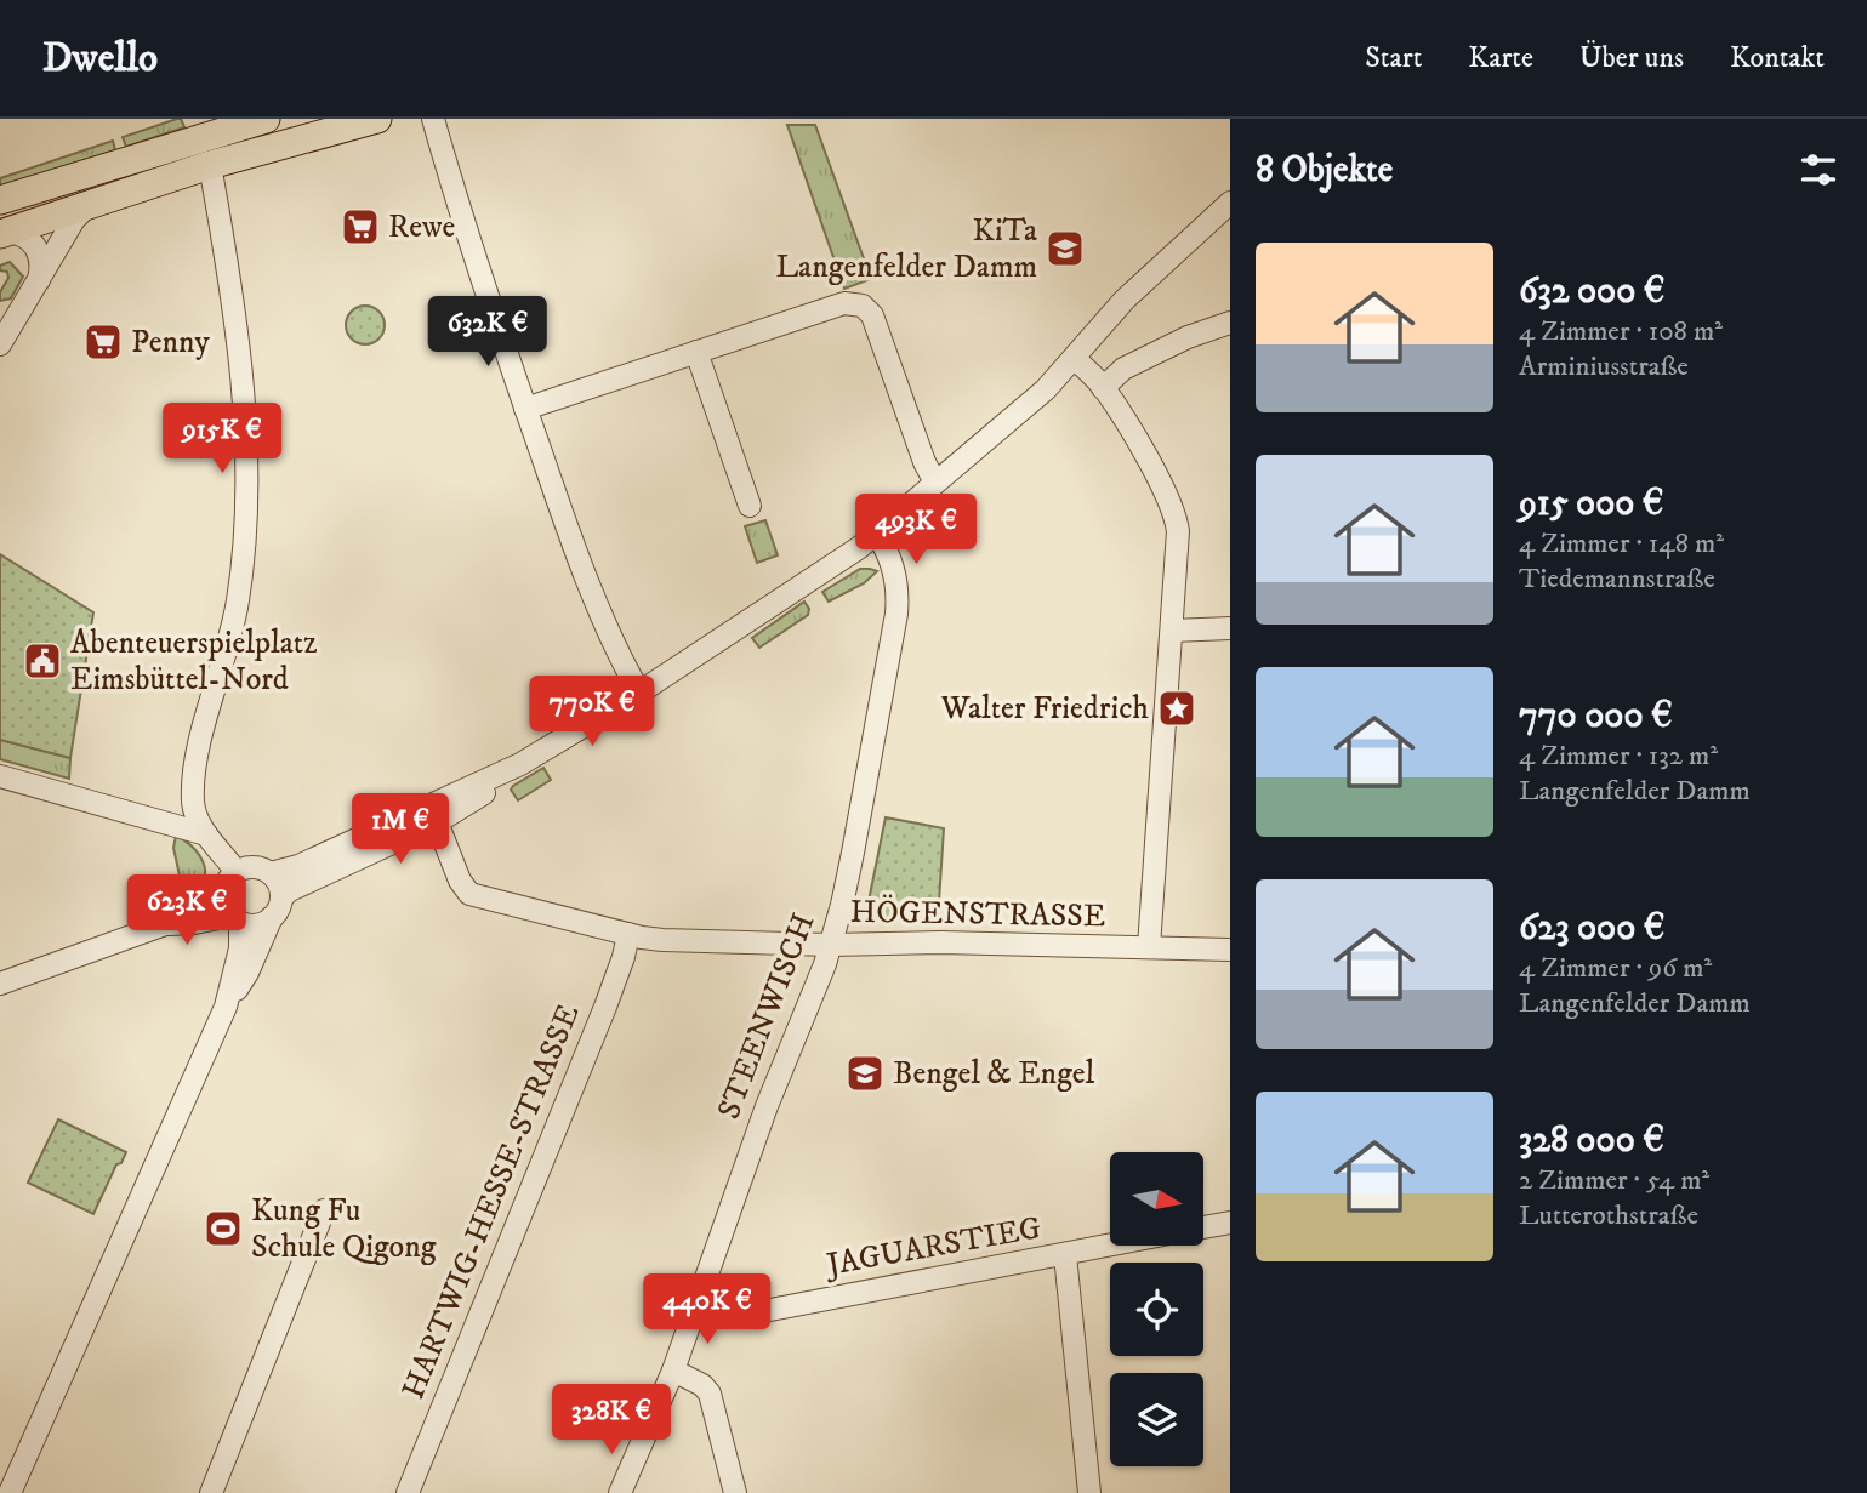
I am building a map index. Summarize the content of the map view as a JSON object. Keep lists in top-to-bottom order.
{
  "streets": {
    "street": [
      "HÖGENSTRASSE",
      "STEENWISCH",
      "HARTWIG-HESSE-STRASSE",
      "JAGUARSTIEG"
    ]
  },
  "crossings": [
    ["HÖGENSTRASSE", "STEENWISCH"],
    ["HÖGENSTRASSE", "HARTWIG-HESSE-STRASSE"],
    ["STEENWISCH", "JAGUARSTIEG"]
  ],
  "places": {
    "supermarket": ["Rewe", "Penny"],
    "school or university": ["KiTa Langenfelder Damm", "Bengel & Engel"],
    "public building": ["Abenteuerspielplatz Eimsbüttel-Nord"],
    "place": ["Walter Friedrich"],
    "sports": ["Kung Fu Schule Qigong"]
  },
  "north": "right",
  "page": {
    "header": "Dwello",
    "nav": [
      "Start",
      "Karte",
      "Über uns",
      "Kontakt"
    ],
    "heading": "8 Objekte",
    "list": [
      {
        "name": "632 000 €",
        "note": "4 Zimmer · 108 m² · Arminiusstraße"
      },
      {
        "name": "915 000 €",
        "note": "4 Zimmer · 148 m² · Tiedemannstraße"
      },
      {
        "name": "770 000 €",
        "note": "4 Zimmer · 132 m² · Langenfelder Damm"
      },
      {
        "name": "623 000 €",
        "note": "4 Zimmer · 96 m² · Langenfelder Damm"
      },
      {
        "name": "328 000 €",
        "note": "2 Zimmer · 54 m² · Lutterothstraße"
      }
    ],
    "price": [
      "632K €",
      "915K €",
      "493K €",
      "770K €",
      "1M €",
      "623K €",
      "440K €",
      "328K €"
    ]
  }
}
